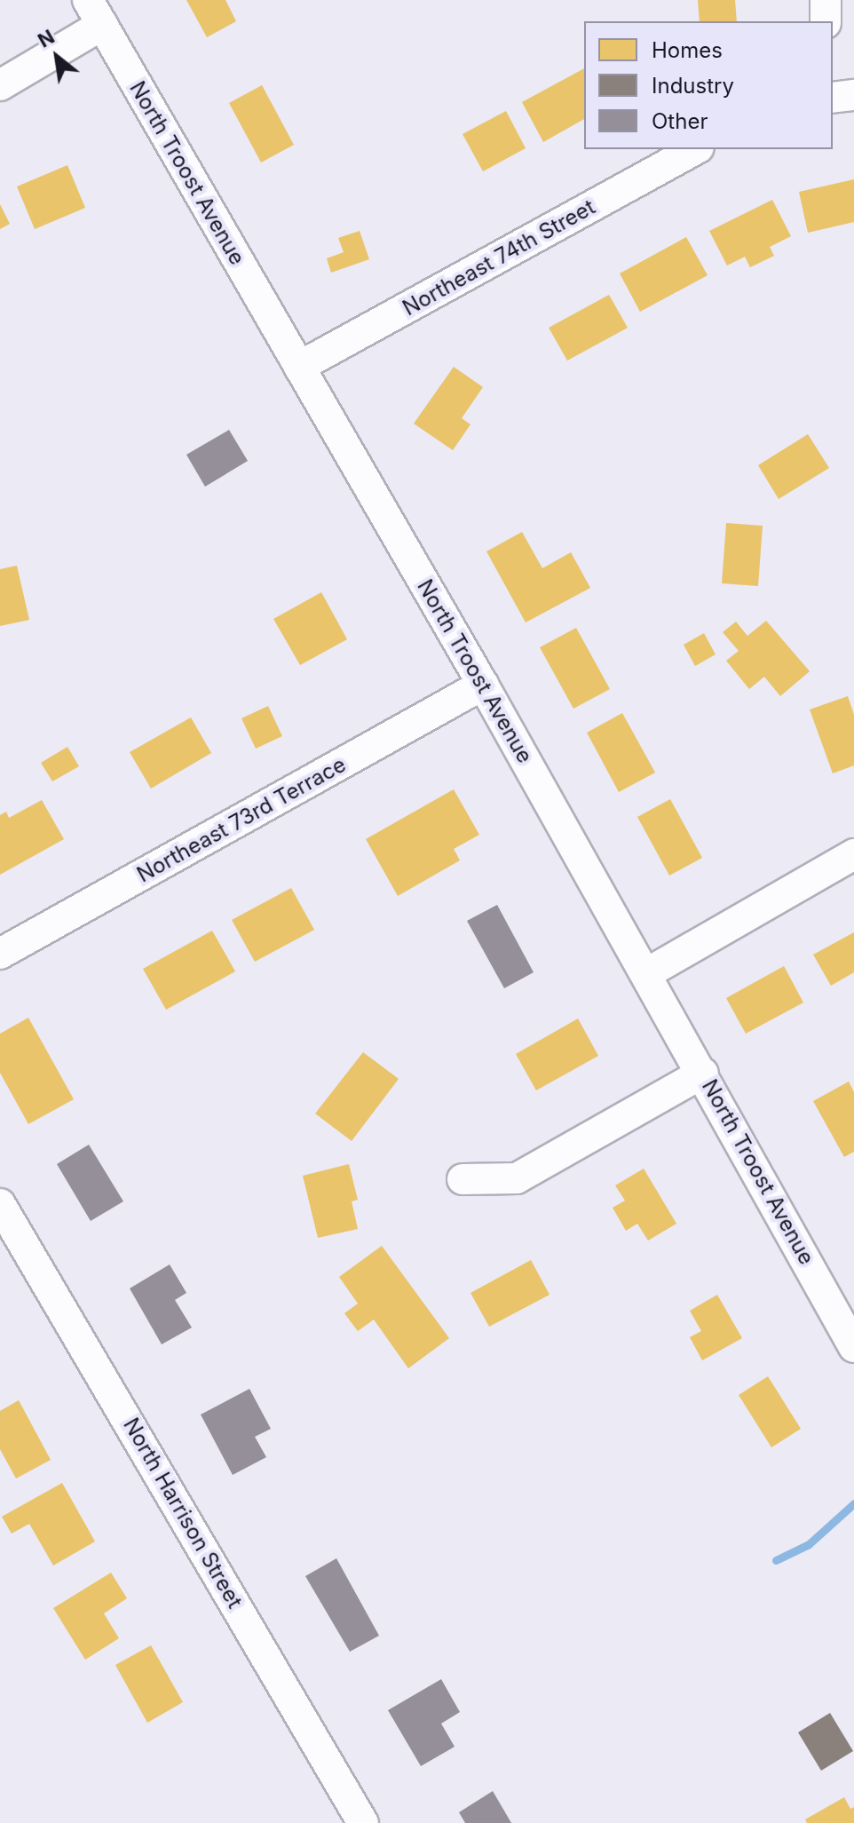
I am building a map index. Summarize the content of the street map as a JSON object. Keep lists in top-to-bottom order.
{
  "streets": {
    "street": [
      "North Troost Avenue",
      "Northeast 74th Street",
      "Northeast 73rd Terrace",
      "North Harrison Street"
    ]
  },
  "crossings": [
    ["North Troost Avenue", "Northeast 74th Street"],
    ["North Troost Avenue", "Northeast 73rd Terrace"]
  ],
  "legend": ["Homes", "Industry", "Other"],
  "north": "top left"
}
